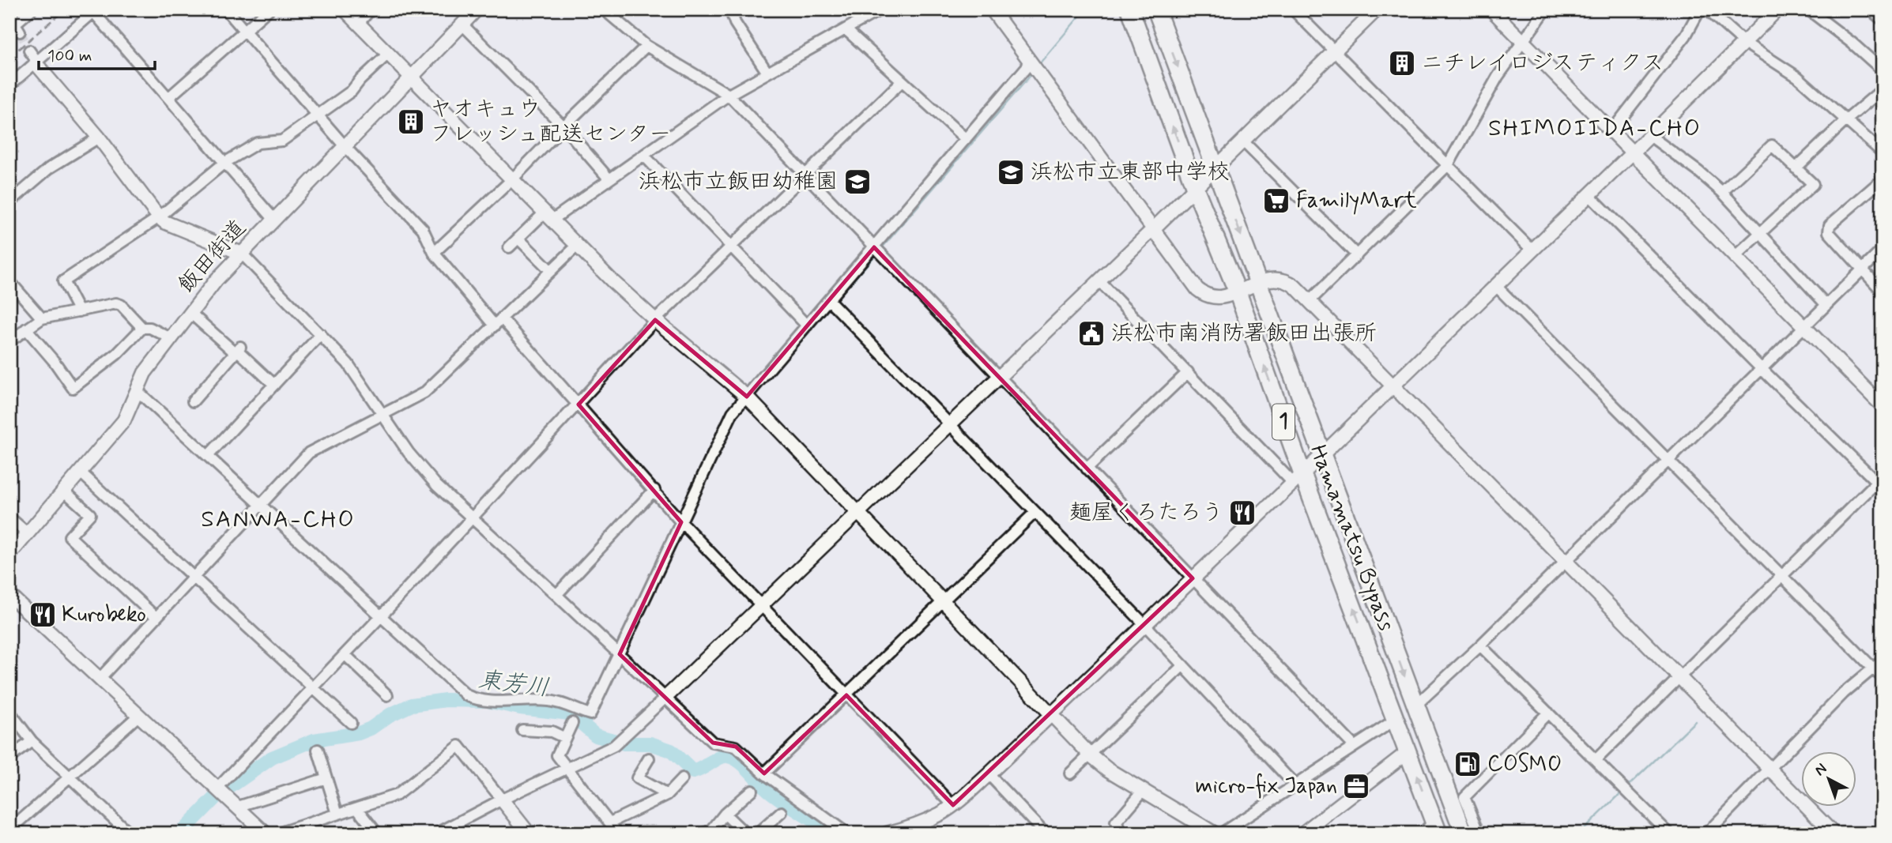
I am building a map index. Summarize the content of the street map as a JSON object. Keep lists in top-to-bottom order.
{
  "streets": {
    "highway": ["1", "Hamamatsu Bypass"],
    "street": ["飯田街道"]
  },
  "districts": ["SHIMOIIDA-CHO", "SANWA-CHO"],
  "water": ["東芳川"],
  "places": {
    "building": ["ニチレイロジスティクス", "ヤオキュウ フレッシュ配送センター"],
    "school or university": ["浜松市立東部中学校", "浜松市立飯田幼稚園"],
    "supermarket": ["FamilyMart"],
    "public building": ["浜松市南消防署飯田出張所"],
    "restaurant": ["麺屋くろたろう", "Kurobeko"],
    "fuel station": ["COSMO"],
    "office": ["micro-fix Japan"]
  },
  "scale_bar": "100 m",
  "north": "top left"
}
